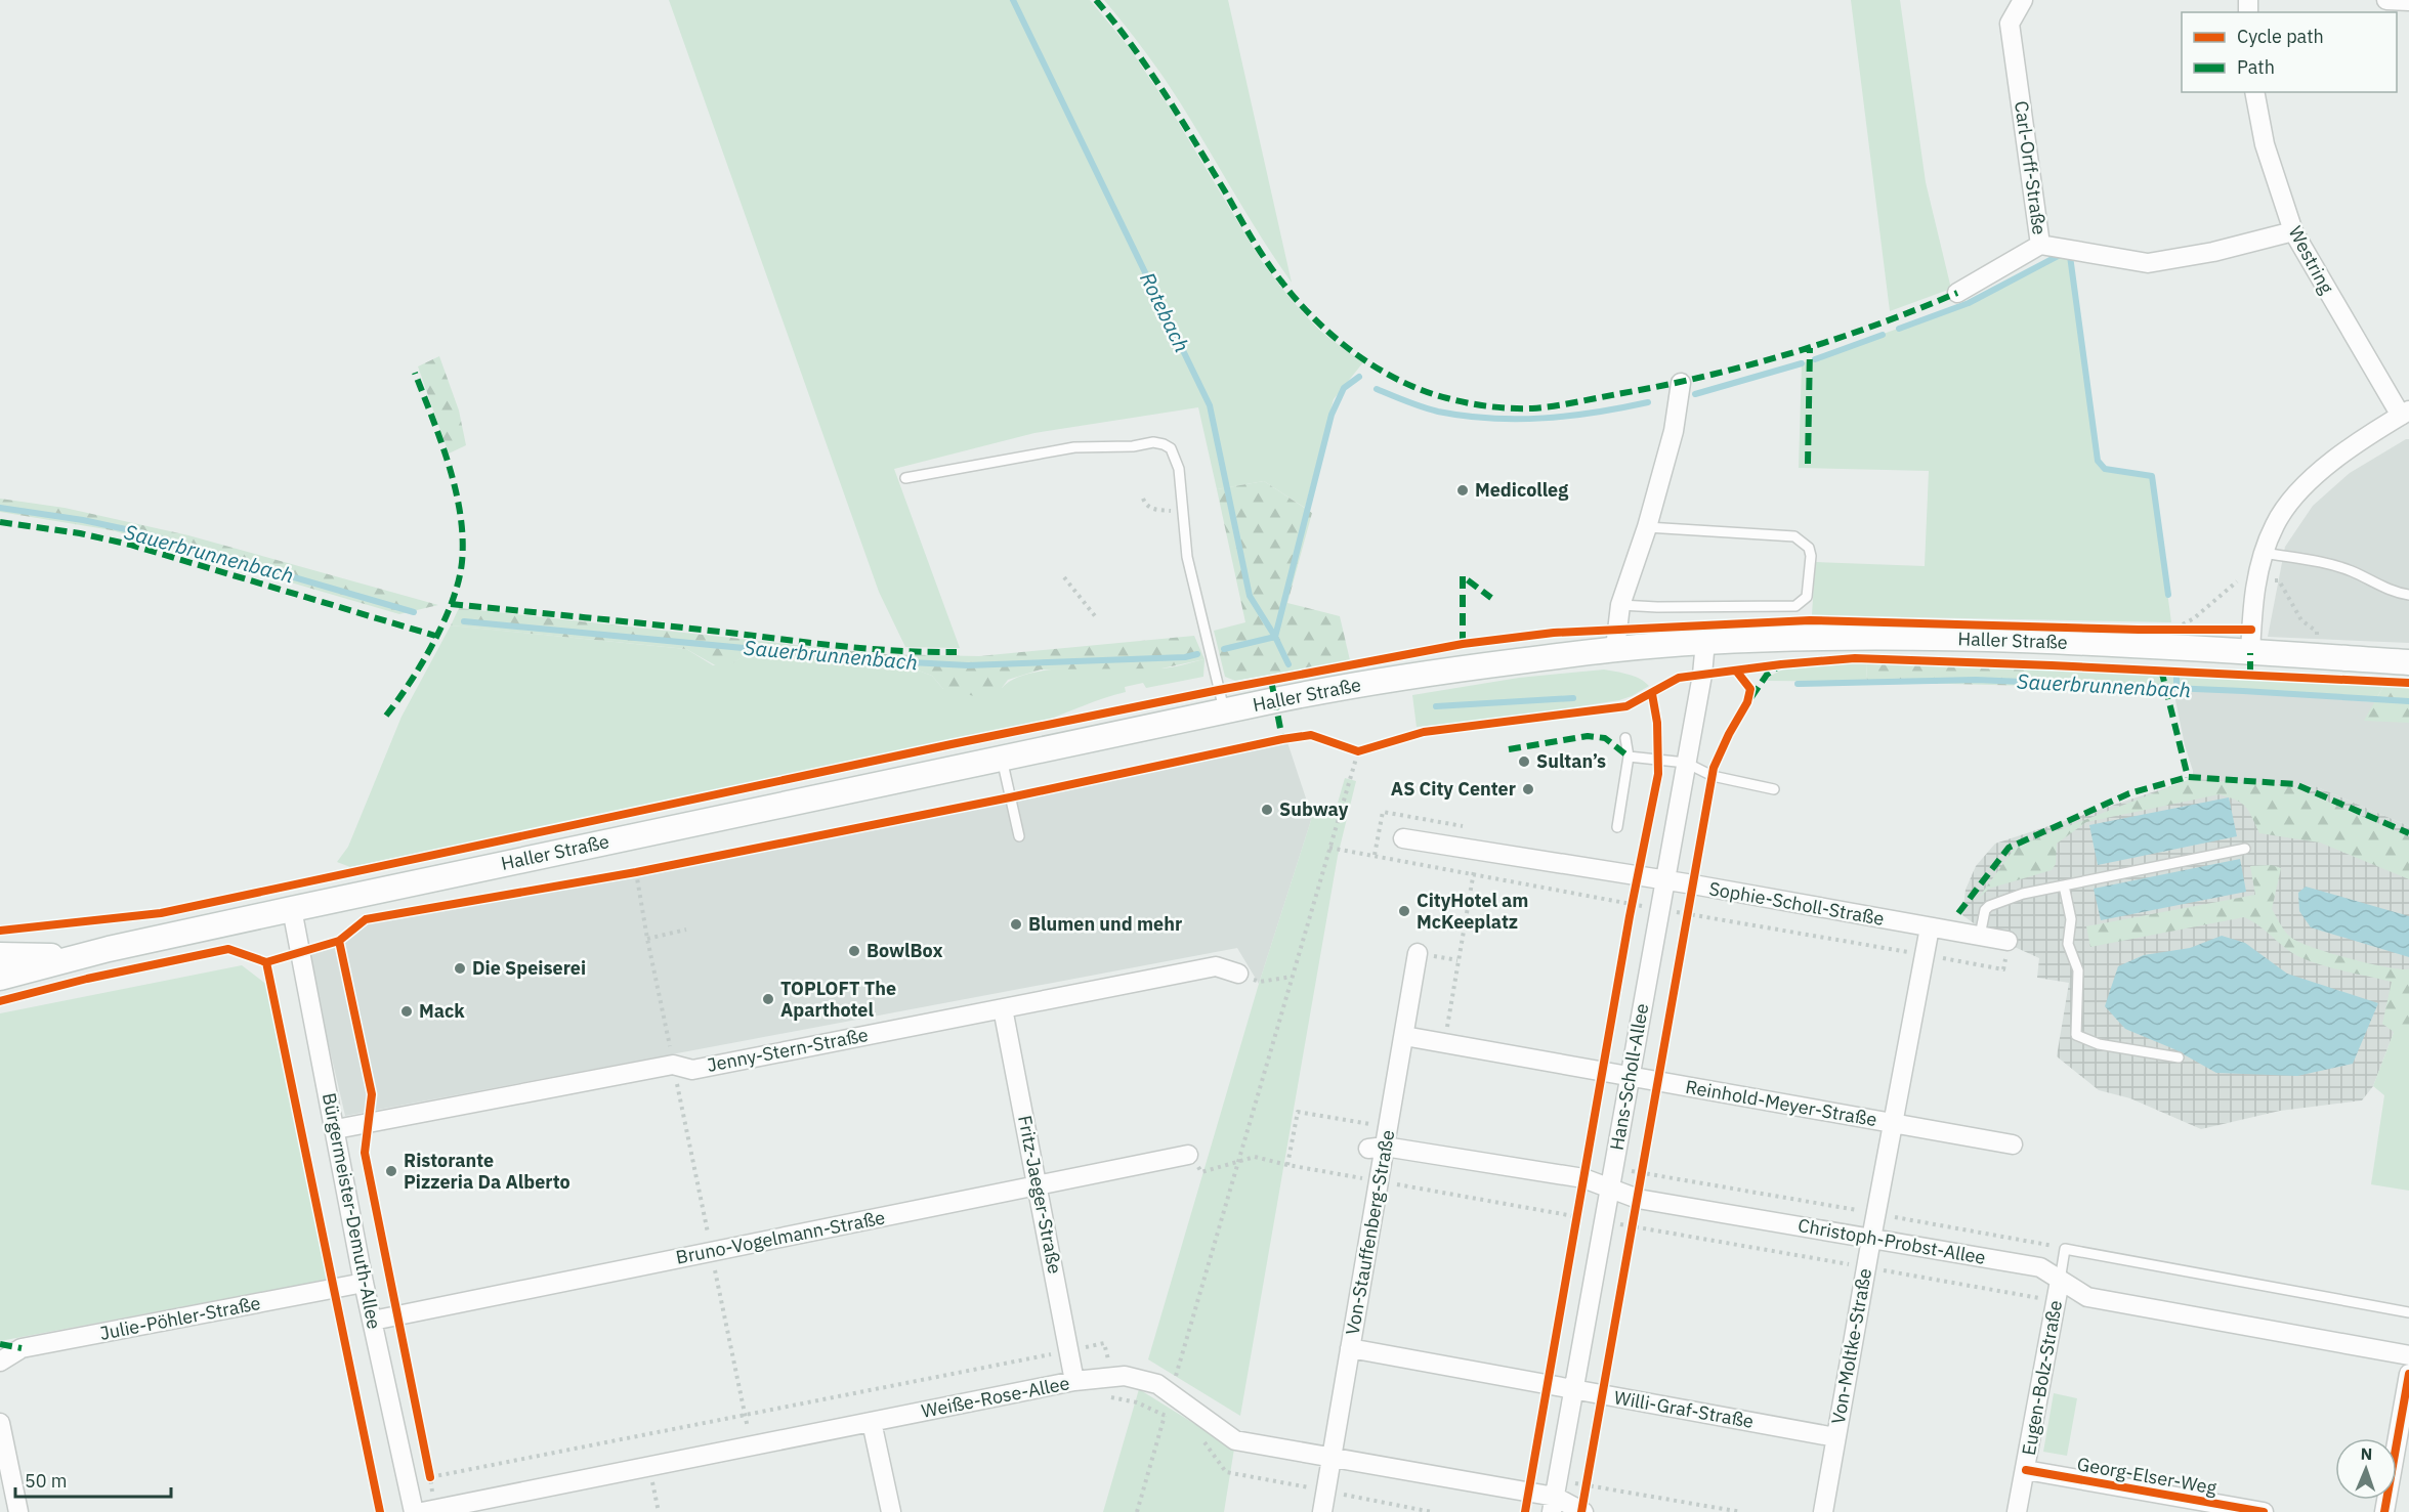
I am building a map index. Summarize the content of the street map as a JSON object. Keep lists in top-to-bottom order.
{
  "streets": {
    "main road": ["Haller Straße"],
    "street": [
      "Carl-Orff-Straße",
      "Westring",
      "Sophie-Scholl-Straße",
      "Jenny-Stern-Straße",
      "Hans-Scholl-Allee",
      "Reinhold-Meyer-Straße",
      "Fritz-Jaeger-Straße",
      "Bürgermeister-Demuth-Allee",
      "Von-Stauffenberg-Straße",
      "Bruno-Vogelmann-Straße",
      "Christoph-Probst-Allee",
      "Julie-Pöhler-Straße",
      "Von-Moltke-Straße",
      "Eugen-Bolz-Straße",
      "Weiße-Rose-Allee",
      "Willi-Graf-Straße",
      "Georg-Elser-Weg"
    ]
  },
  "crossings": [
    ["Haller Straße", "Hans-Scholl-Allee"],
    ["Haller Straße", "Bürgermeister-Demuth-Allee"],
    ["Sophie-Scholl-Straße", "Hans-Scholl-Allee"],
    ["Sophie-Scholl-Straße", "Von-Moltke-Straße"],
    ["Jenny-Stern-Straße", "Fritz-Jaeger-Straße"],
    ["Jenny-Stern-Straße", "Bürgermeister-Demuth-Allee"],
    ["Hans-Scholl-Allee", "Reinhold-Meyer-Straße"],
    ["Hans-Scholl-Allee", "Christoph-Probst-Allee"],
    ["Hans-Scholl-Allee", "Weiße-Rose-Allee"],
    ["Hans-Scholl-Allee", "Willi-Graf-Straße"],
    ["Reinhold-Meyer-Straße", "Von-Stauffenberg-Straße"],
    ["Reinhold-Meyer-Straße", "Von-Moltke-Straße"],
    ["Fritz-Jaeger-Straße", "Bruno-Vogelmann-Straße"],
    ["Fritz-Jaeger-Straße", "Weiße-Rose-Allee"],
    ["Bürgermeister-Demuth-Allee", "Bruno-Vogelmann-Straße"],
    ["Bürgermeister-Demuth-Allee", "Julie-Pöhler-Straße"],
    ["Von-Stauffenberg-Straße", "Christoph-Probst-Allee"],
    ["Von-Stauffenberg-Straße", "Weiße-Rose-Allee"],
    ["Von-Stauffenberg-Straße", "Willi-Graf-Straße"],
    ["Christoph-Probst-Allee", "Von-Moltke-Straße"],
    ["Christoph-Probst-Allee", "Eugen-Bolz-Straße"],
    ["Von-Moltke-Straße", "Willi-Graf-Straße"],
    ["Eugen-Bolz-Straße", "Georg-Elser-Weg"]
  ],
  "water": ["Rotebach", "Sauerbrunnenbach"],
  "places": [
    "Medicolleg",
    "Sultan’s",
    "AS City Center",
    "Subway",
    "CityHotel am McKeeplatz",
    "Blumen und mehr",
    "BowlBox",
    "Die Speiserei",
    "TOPLOFT The Aparthotel",
    "Mack",
    "Ristorante Pizzeria Da Alberto"
  ],
  "legend": ["Cycle path", "Path"],
  "scale_bar": "50 m",
  "north": "top"
}
